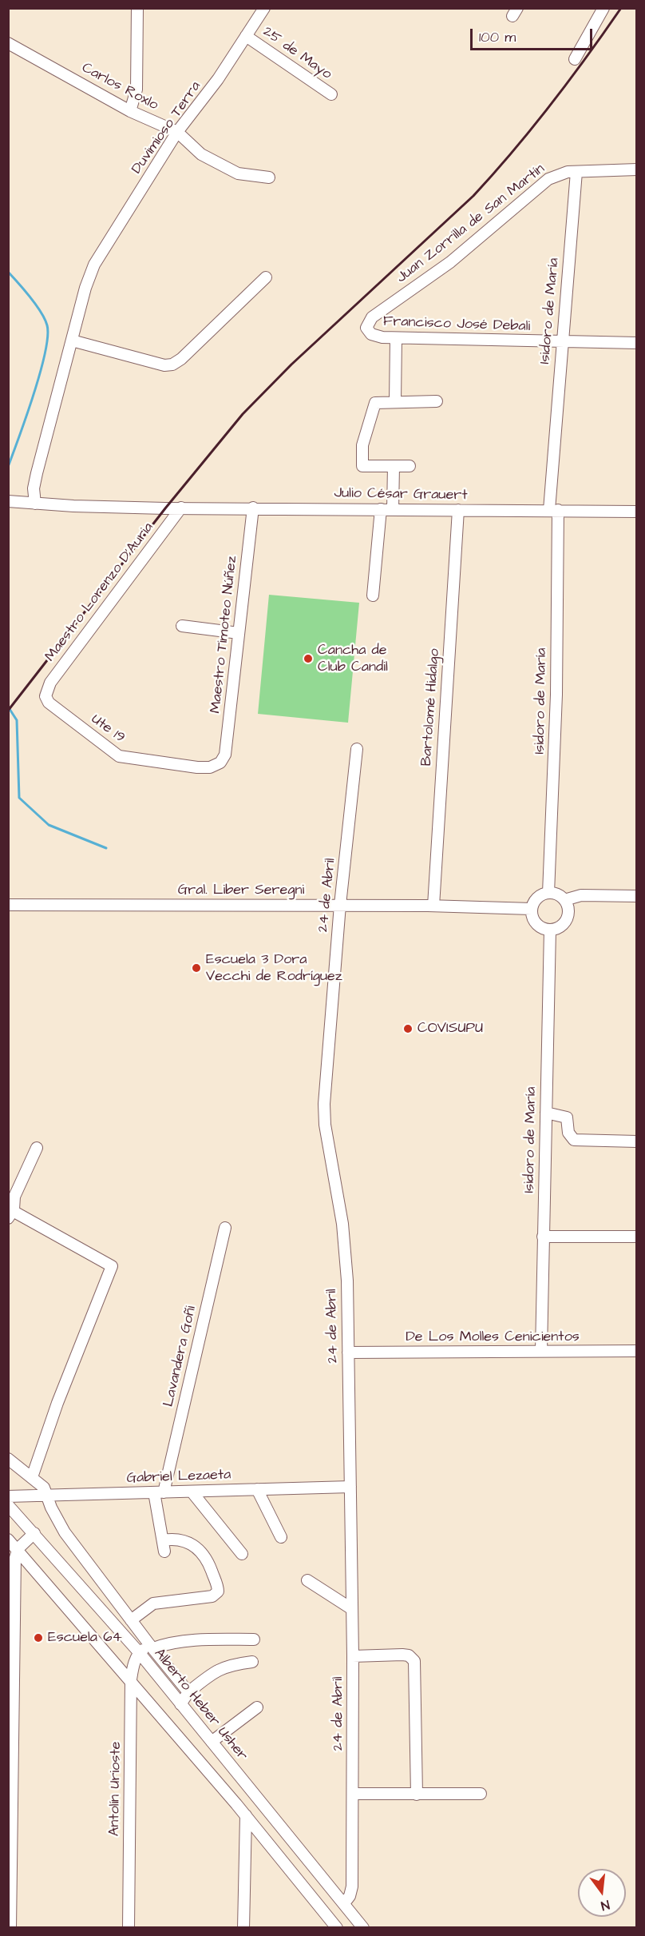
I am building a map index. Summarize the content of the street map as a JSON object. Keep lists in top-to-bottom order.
{
  "streets": {
    "street": [
      "25 de Mayo",
      "Carlos Roxlo",
      "Duvimioso Terra",
      "Juan Zorrilla de San Martín",
      "Isidoro de María",
      "Francisco José Debali",
      "Julio César Grauert",
      "Maestro Lorenzo D'Auria",
      "Maestro Timoteo Núñez",
      "Bartolomé Hidalgo",
      "Ute 19",
      "Gral. Liber Seregni",
      "24 de Abril",
      "De Los Molles Cenicientos",
      "Lavandera Goñi",
      "Gabriel Lezaeta",
      "Alberto Heber Usher",
      "Antolín Urioste"
    ]
  },
  "crossings": [
    ["25 de Mayo", "Duvimioso Terra"],
    ["Carlos Roxlo", "Duvimioso Terra"],
    ["Duvimioso Terra", "Julio César Grauert"],
    ["Juan Zorrilla de San Martín", "Isidoro de María"],
    ["Juan Zorrilla de San Martín", "Francisco José Debali"],
    ["Isidoro de María", "Francisco José Debali"],
    ["Isidoro de María", "Julio César Grauert"],
    ["Isidoro de María", "Gral. Liber Seregni"],
    ["Isidoro de María", "De Los Molles Cenicientos"],
    ["Julio César Grauert", "Maestro Lorenzo D'Auria"],
    ["Julio César Grauert", "Maestro Timoteo Núñez"],
    ["Julio César Grauert", "Bartolomé Hidalgo"],
    ["Maestro Lorenzo D'Auria", "Ute 19"],
    ["Maestro Timoteo Núñez", "Ute 19"],
    ["Bartolomé Hidalgo", "Gral. Liber Seregni"],
    ["Gral. Liber Seregni", "24 de Abril"],
    ["24 de Abril", "De Los Molles Cenicientos"],
    ["24 de Abril", "Gabriel Lezaeta"],
    ["24 de Abril", "Alberto Heber Usher"],
    ["Lavandera Goñi", "Gabriel Lezaeta"],
    ["Alberto Heber Usher", "Antolín Urioste"]
  ],
  "places": [
    "Cancha de Club Candil",
    "Escuela 3 Dora Vecchi de Rodríguez",
    "COVISUPU",
    "Escuela 64"
  ],
  "scale_bar": "100 m",
  "north": "bottom"
}
